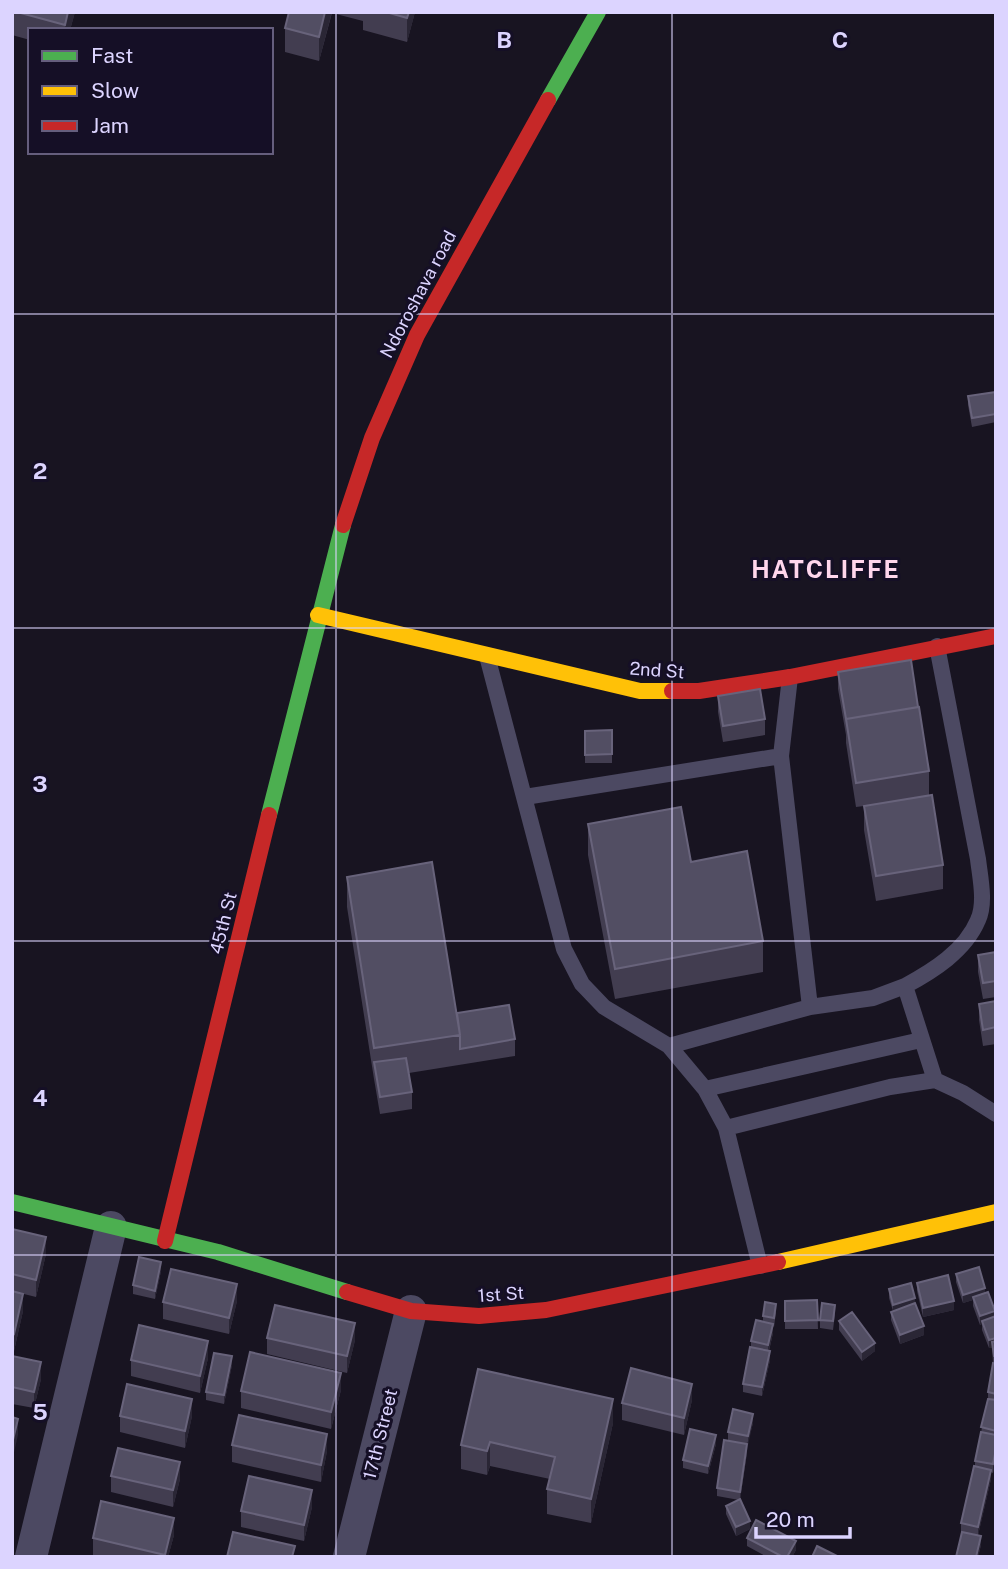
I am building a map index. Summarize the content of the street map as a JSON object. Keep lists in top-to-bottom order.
{
  "streets": {
    "street": [
      "Ndoroshava road",
      "2nd St",
      "45th St",
      "1st St",
      "17th Street"
    ]
  },
  "crossings": [
    ["Ndoroshava road", "2nd St"],
    ["Ndoroshava road", "45th St"],
    ["2nd St", "45th St"],
    ["45th St", "1st St"],
    ["1st St", "17th Street"]
  ],
  "districts": ["HATCLIFFE"],
  "legend": ["Fast", "Slow", "Jam"],
  "scale_bar": "20 m",
  "grid": {
    "columns": ["B", "C"],
    "rows": [
      "2",
      "3",
      "4",
      "5"
    ]
  }
}
